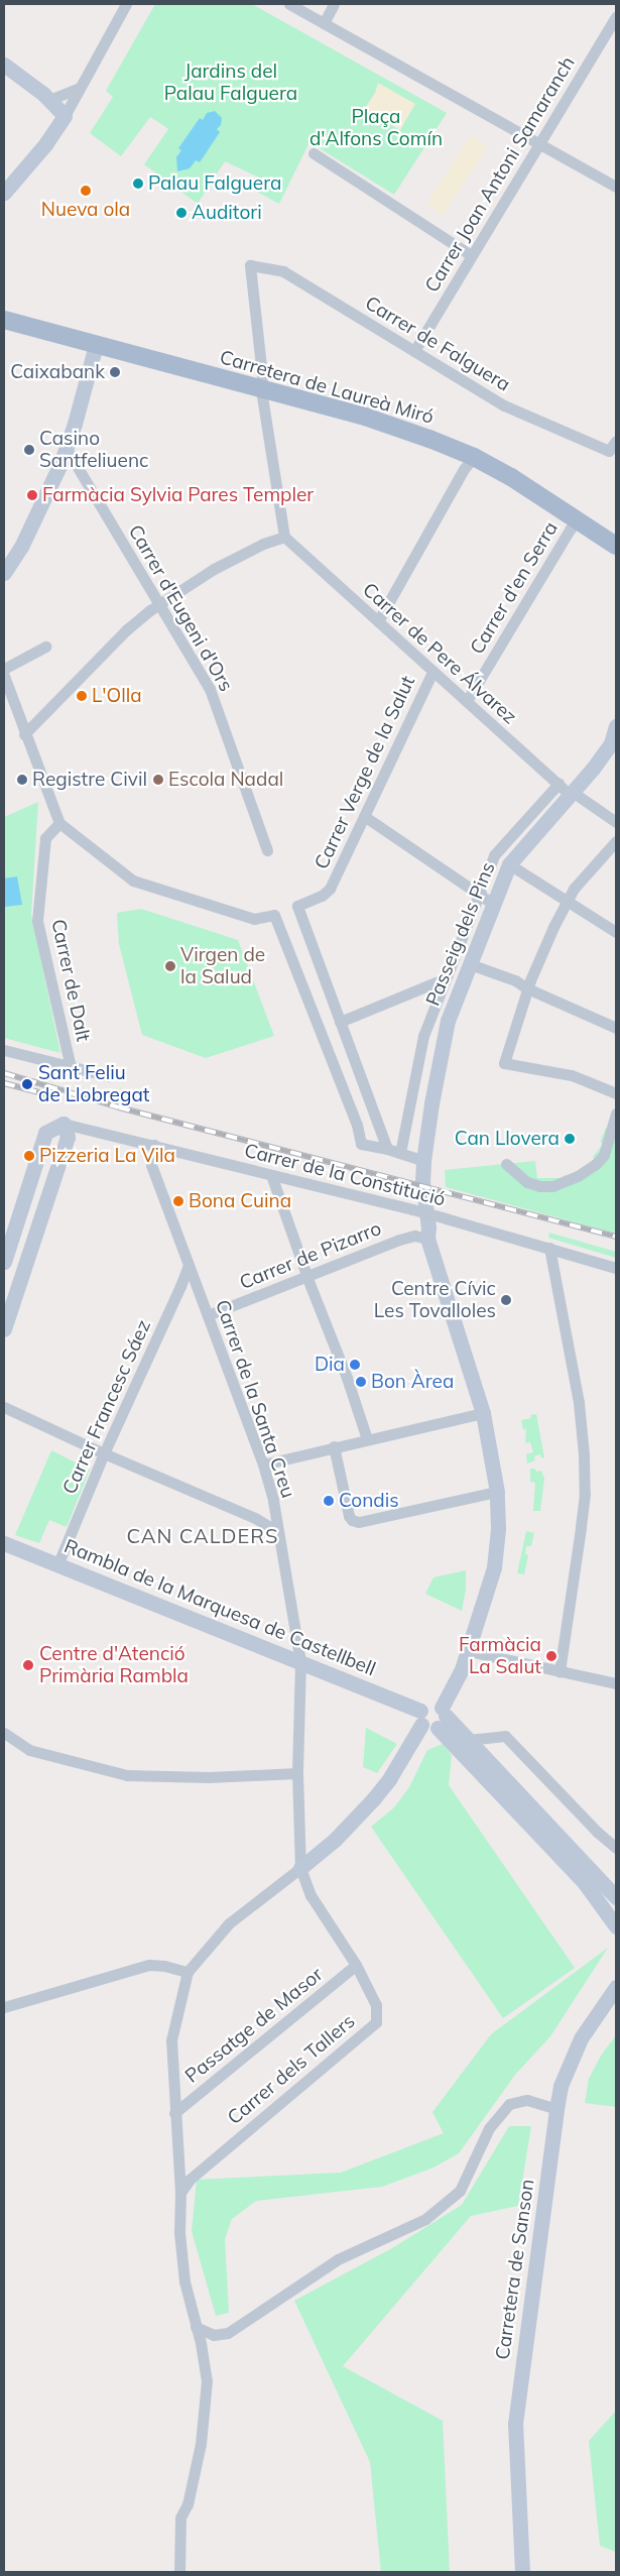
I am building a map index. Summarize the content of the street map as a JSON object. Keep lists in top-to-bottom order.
{
  "streets": {
    "main road": ["Carretera de Laureà Miró"],
    "street": [
      "Carrer Joan Antoni Samaranch",
      "Carrer de Falguera",
      "Carrer d'en Serra",
      "Carrer d'Eugeni d'Ors",
      "Carrer de Pere Álvarez",
      "Carrer Verge de la Salut",
      "Passeig dels Pins",
      "Carrer de Dalt",
      "Carrer de la Constitució",
      "Carrer de Pizarro",
      "Carrer de la Santa Creu",
      "Carrer Francesc Sáez",
      "Rambla de la Marquesa de Castellbell",
      "Passatge de Masor",
      "Carrer dels Tallers",
      "Carretera de Sanson"
    ]
  },
  "crossings": [
    ["Carrer Joan Antoni Samaranch", "Carrer de Falguera"],
    ["Carrer de Falguera", "Carretera de Laureà Miró"],
    ["Carretera de Laureà Miró", "Carrer d'en Serra"],
    ["Carrer d'en Serra", "Carrer de Pere Álvarez"],
    ["Carrer de Pere Álvarez", "Carrer Verge de la Salut"],
    ["Carrer de Pere Álvarez", "Passeig dels Pins"],
    ["Passeig dels Pins", "Carrer de la Constitució"],
    ["Passeig dels Pins", "Carrer de Pizarro"],
    ["Passeig dels Pins", "Rambla de la Marquesa de Castellbell"],
    ["Carrer de Dalt", "Carrer de la Constitució"],
    ["Carrer de la Constitució", "Carrer de la Santa Creu"],
    ["Carrer de Pizarro", "Carrer de la Santa Creu"],
    ["Carrer de la Santa Creu", "Carrer Francesc Sáez"],
    ["Carrer de la Santa Creu", "Rambla de la Marquesa de Castellbell"],
    ["Carrer de la Santa Creu", "Carrer dels Tallers"],
    ["Carrer Francesc Sáez", "Rambla de la Marquesa de Castellbell"],
    ["Passatge de Masor", "Carrer dels Tallers"]
  ],
  "districts": ["CAN CALDERS"],
  "parks": ["Jardins del Palau Falguera", "Plaça d'Alfons Comín"],
  "places": [
    "Palau Falguera",
    "Nueva ola",
    "Auditori",
    "Caixabank",
    "Casino Santfeliuenc",
    "Farmàcia Sylvia Pares Templer",
    "L'Olla",
    "Registre Civil",
    "Escola Nadal",
    "Virgen de la Salud",
    "Sant Feliu de Llobregat",
    "Can Llovera",
    "Pizzeria La Vila",
    "Bona Cuina",
    "Centre Cívic Les Tovalloles",
    "Dia",
    "Bon Àrea",
    "Condis",
    "Farmàcia La Salut",
    "Centre d'Atenció Primària Rambla"
  ]
}
